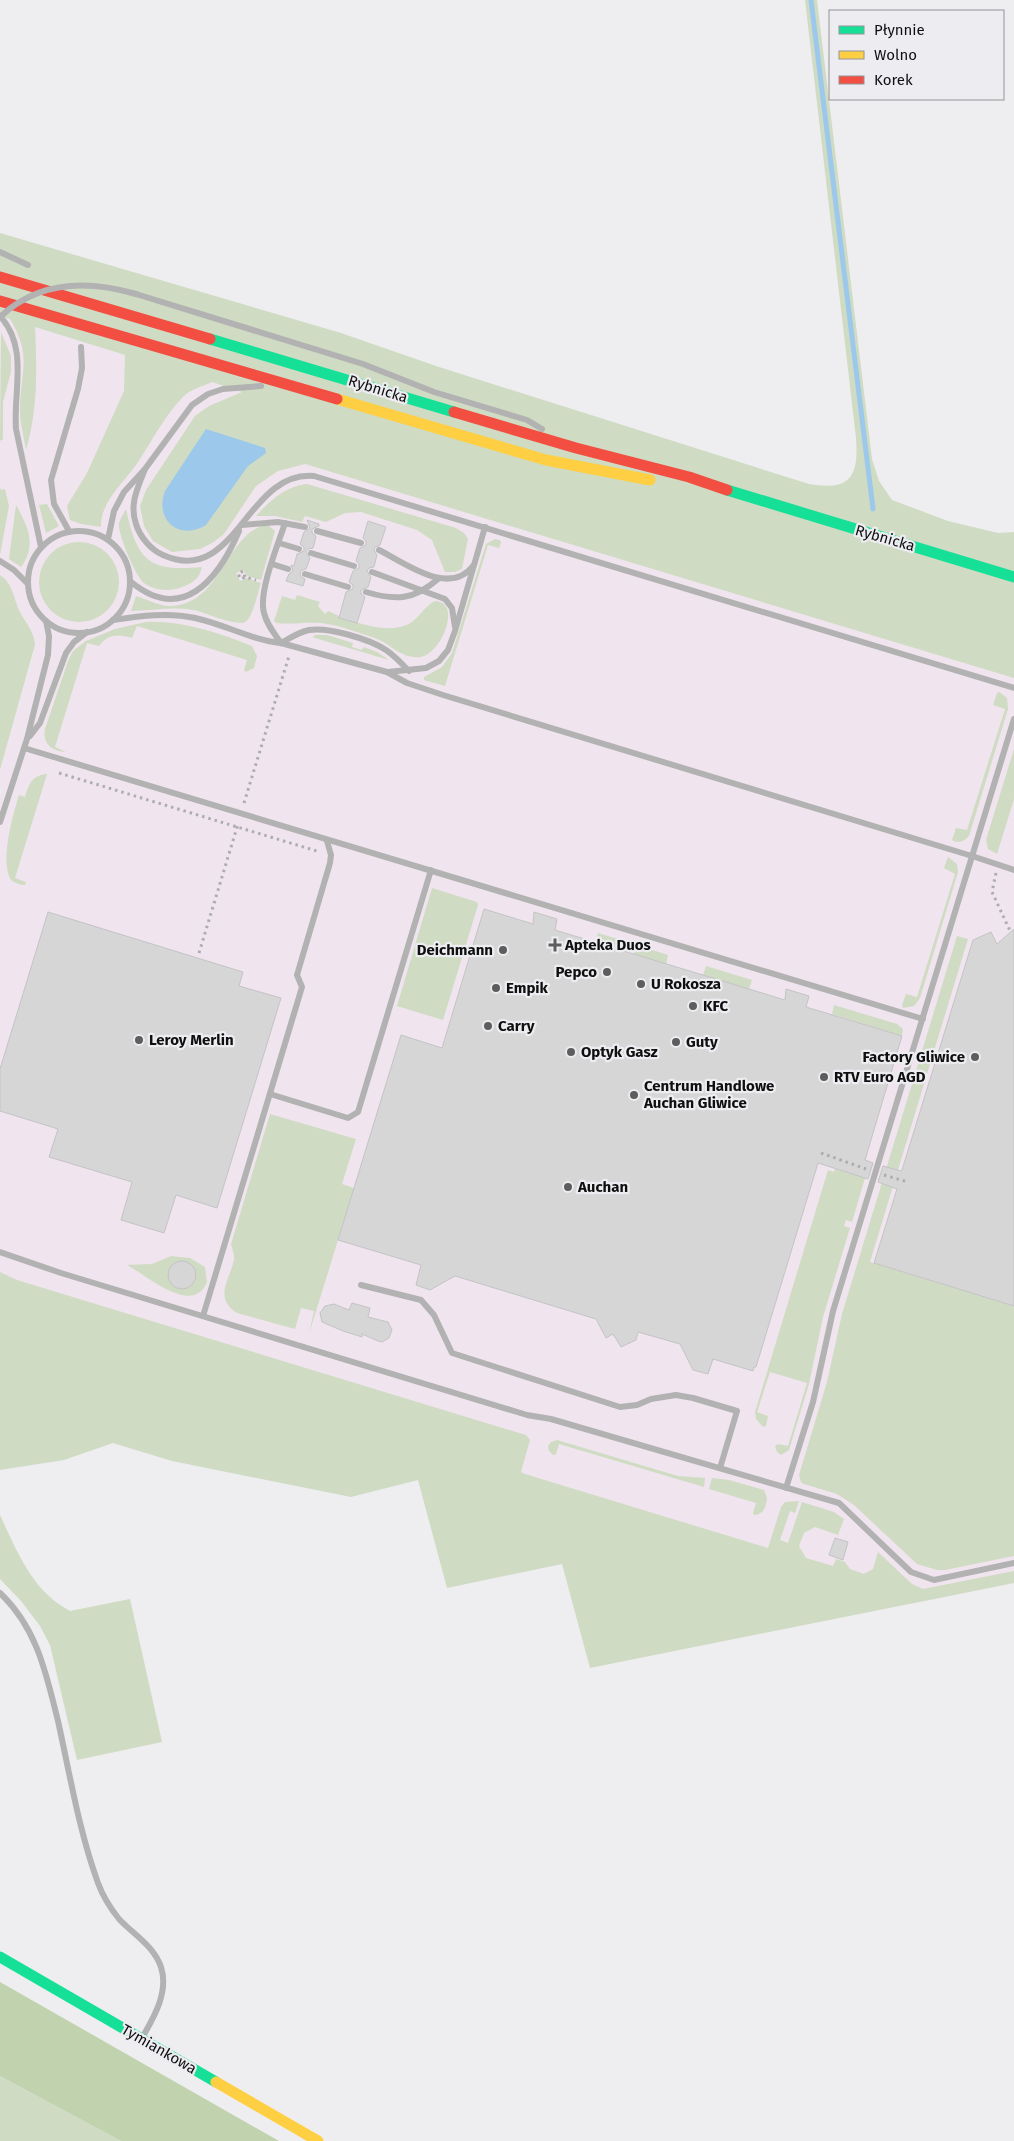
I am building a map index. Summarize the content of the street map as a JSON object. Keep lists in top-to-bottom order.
{
  "streets": {
    "main road": ["Rybnicka", "Tymiankowa"]
  },
  "places": {
    "health": ["Apteka Duos"],
    "other": [
      "Deichmann",
      "Pepco",
      "U Rokosza",
      "Empik",
      "KFC",
      "Carry",
      "Leroy Merlin",
      "Guty",
      "Optyk Gasz",
      "Factory Gliwice",
      "RTV Euro AGD",
      "Centrum Handlowe Auchan Gliwice",
      "Auchan"
    ]
  },
  "legend": ["Płynnie", "Wolno", "Korek"]
}
